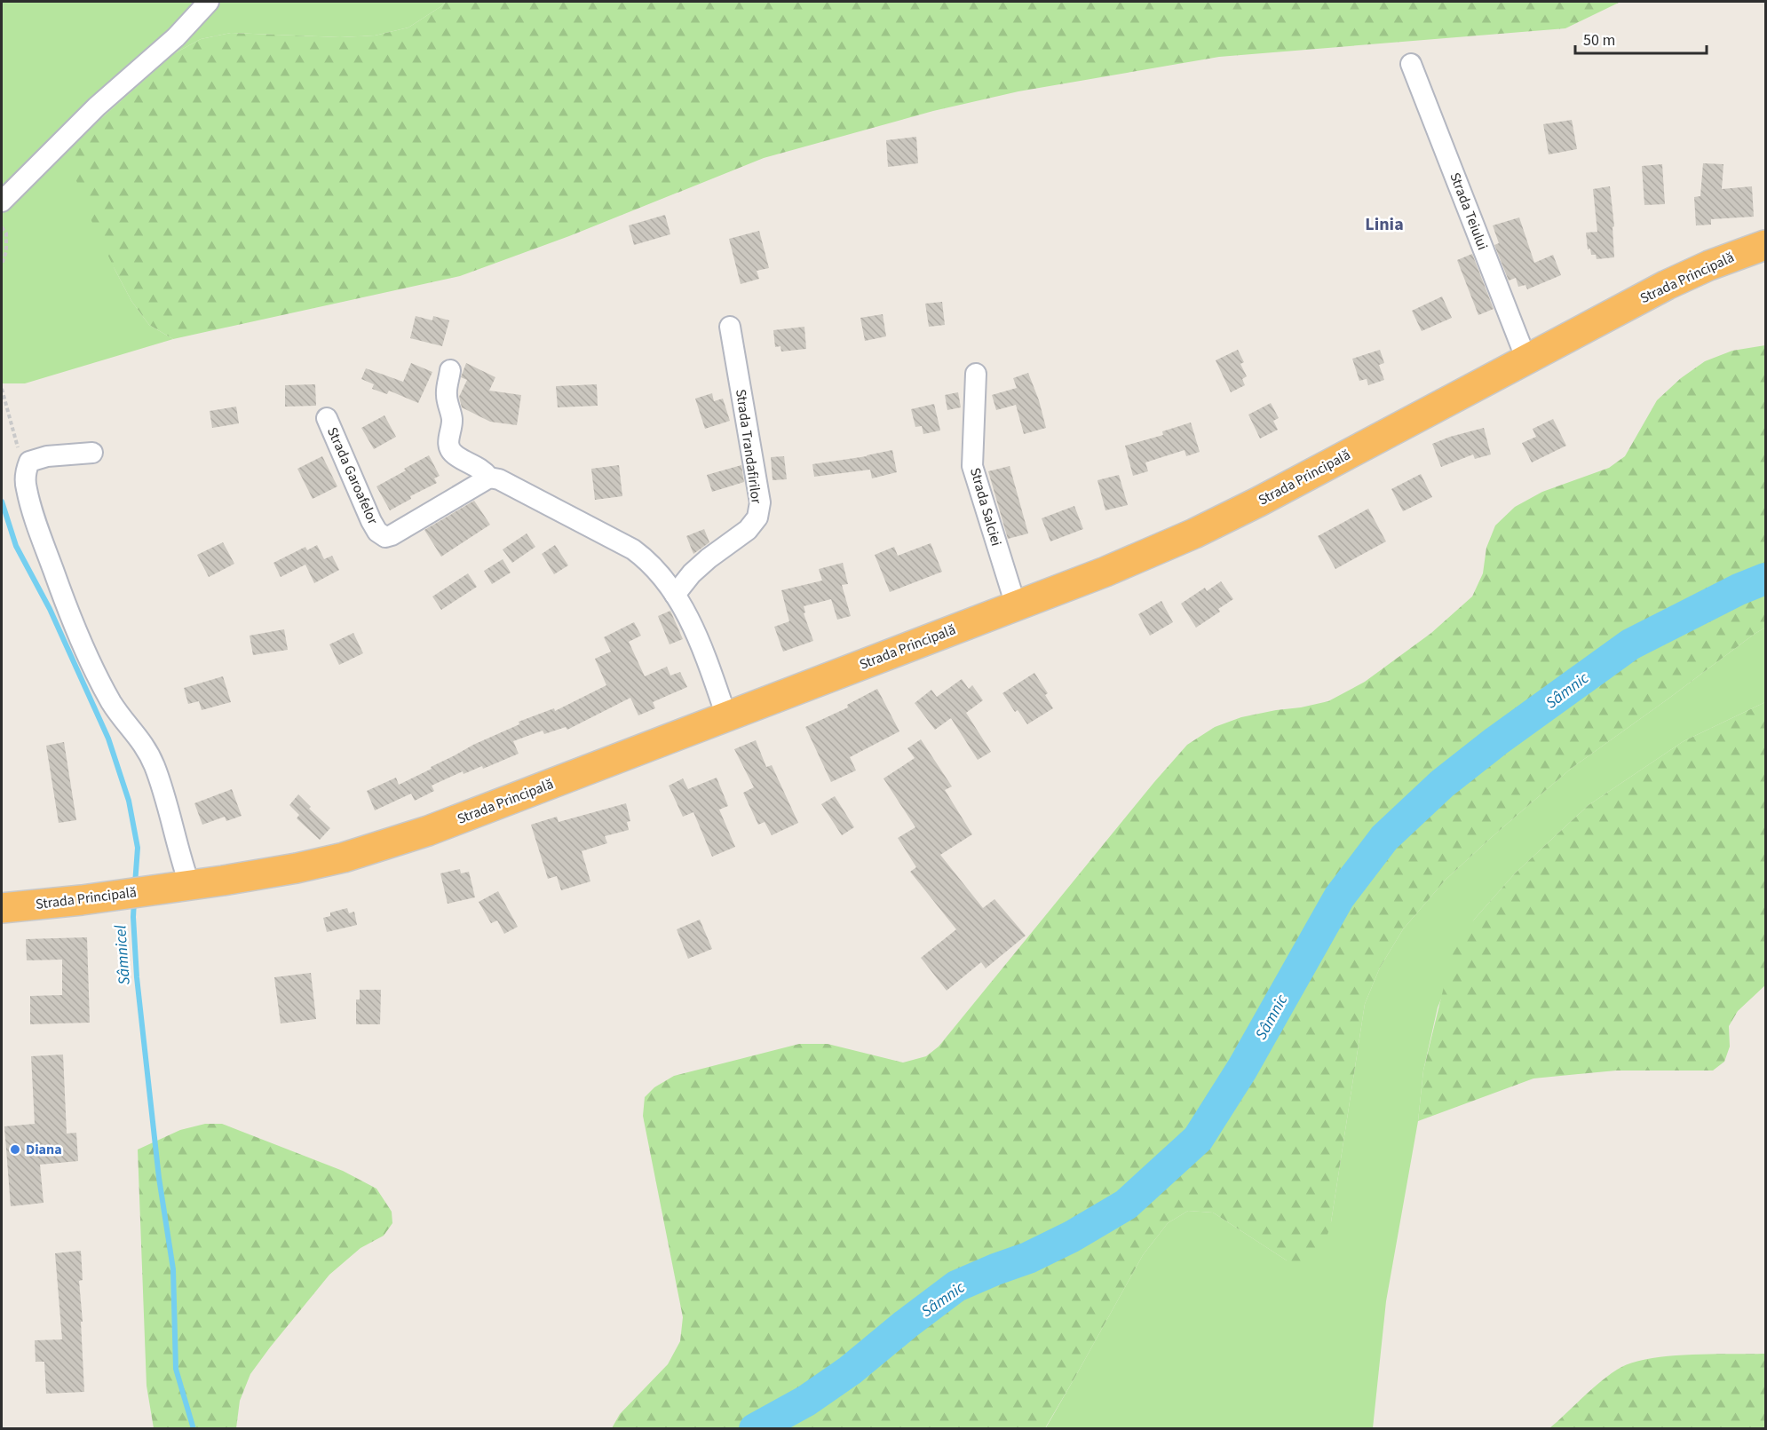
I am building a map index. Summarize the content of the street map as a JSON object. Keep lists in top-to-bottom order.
{
  "streets": {
    "highway": ["Strada Principală"],
    "street": [
      "Strada Teiului",
      "Strada Trandafirilor",
      "Strada Garoafelor",
      "Strada Salciei"
    ]
  },
  "crossings": [
    ["Strada Teiului", "Strada Principală"],
    ["Strada Principală", "Strada Salciei"]
  ],
  "districts": ["Linia"],
  "water": ["Sâmnic", "Sâmnicel"],
  "places": ["Diana"],
  "scale_bar": "50 m"
}
